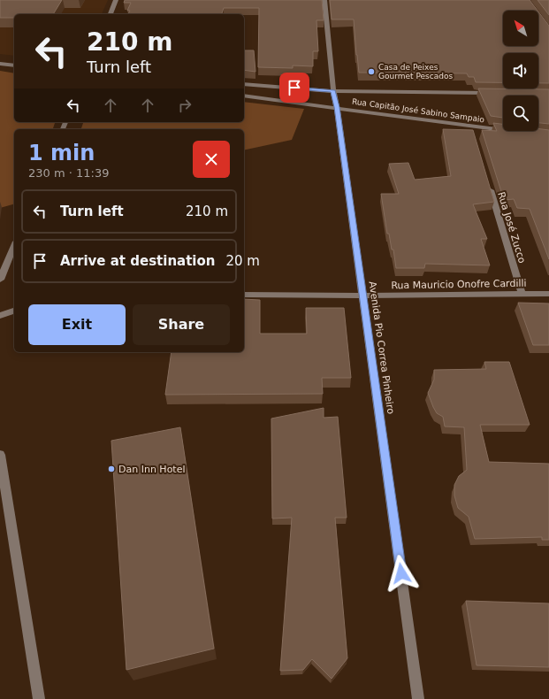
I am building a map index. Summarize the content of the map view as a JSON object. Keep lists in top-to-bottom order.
{
  "streets": {
    "street": [
      "Rua Capitão José Sabino Sampaio",
      "Rua José Zucco",
      "Rua Mauricio Onofre Cardilli",
      "Avenida Pio Correa Pinheiro"
    ]
  },
  "crossings": [
    ["Rua Capitão José Sabino Sampaio", "Avenida Pio Correa Pinheiro"],
    ["Rua José Zucco", "Rua Mauricio Onofre Cardilli"],
    ["Rua Mauricio Onofre Cardilli", "Avenida Pio Correa Pinheiro"]
  ],
  "places": ["Casa de Peixes Gourmet Pescados", "Dan Inn Hotel"],
  "north": "top left",
  "page": {
    "turn": ["210 m", "Turn left"],
    "heading": ["1 min", "230 m · 11:39"],
    "list": [
      {
        "name": "Turn left",
        "value": "210 m"
      },
      {
        "name": "Arrive at destination",
        "value": "20 m"
      }
    ],
    "buttons": ["Exit", "Share"]
  }
}
